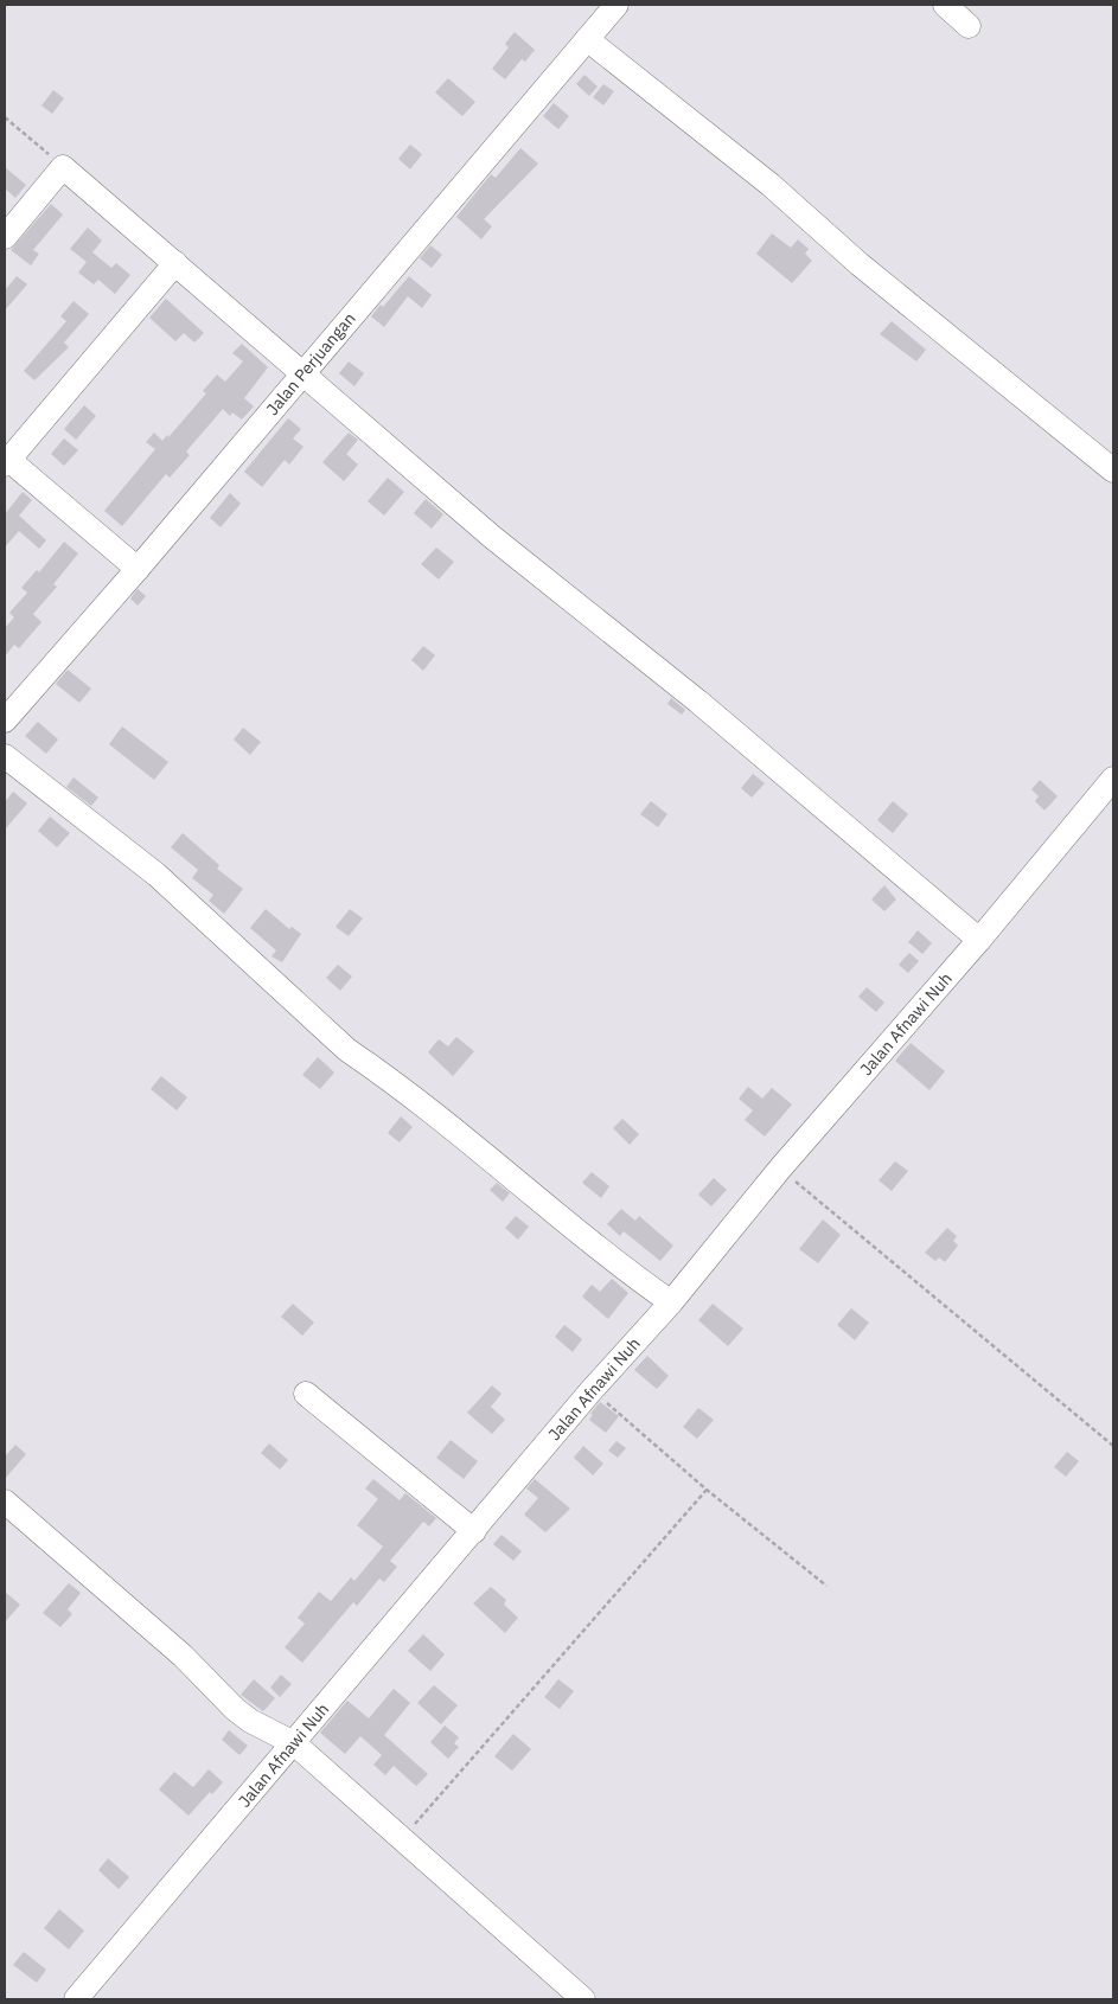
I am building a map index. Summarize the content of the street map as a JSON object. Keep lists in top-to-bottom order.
{
  "streets": {
    "street": ["Jalan Perjuangan", "Jalan Afnawi Nuh"]
  }
}
